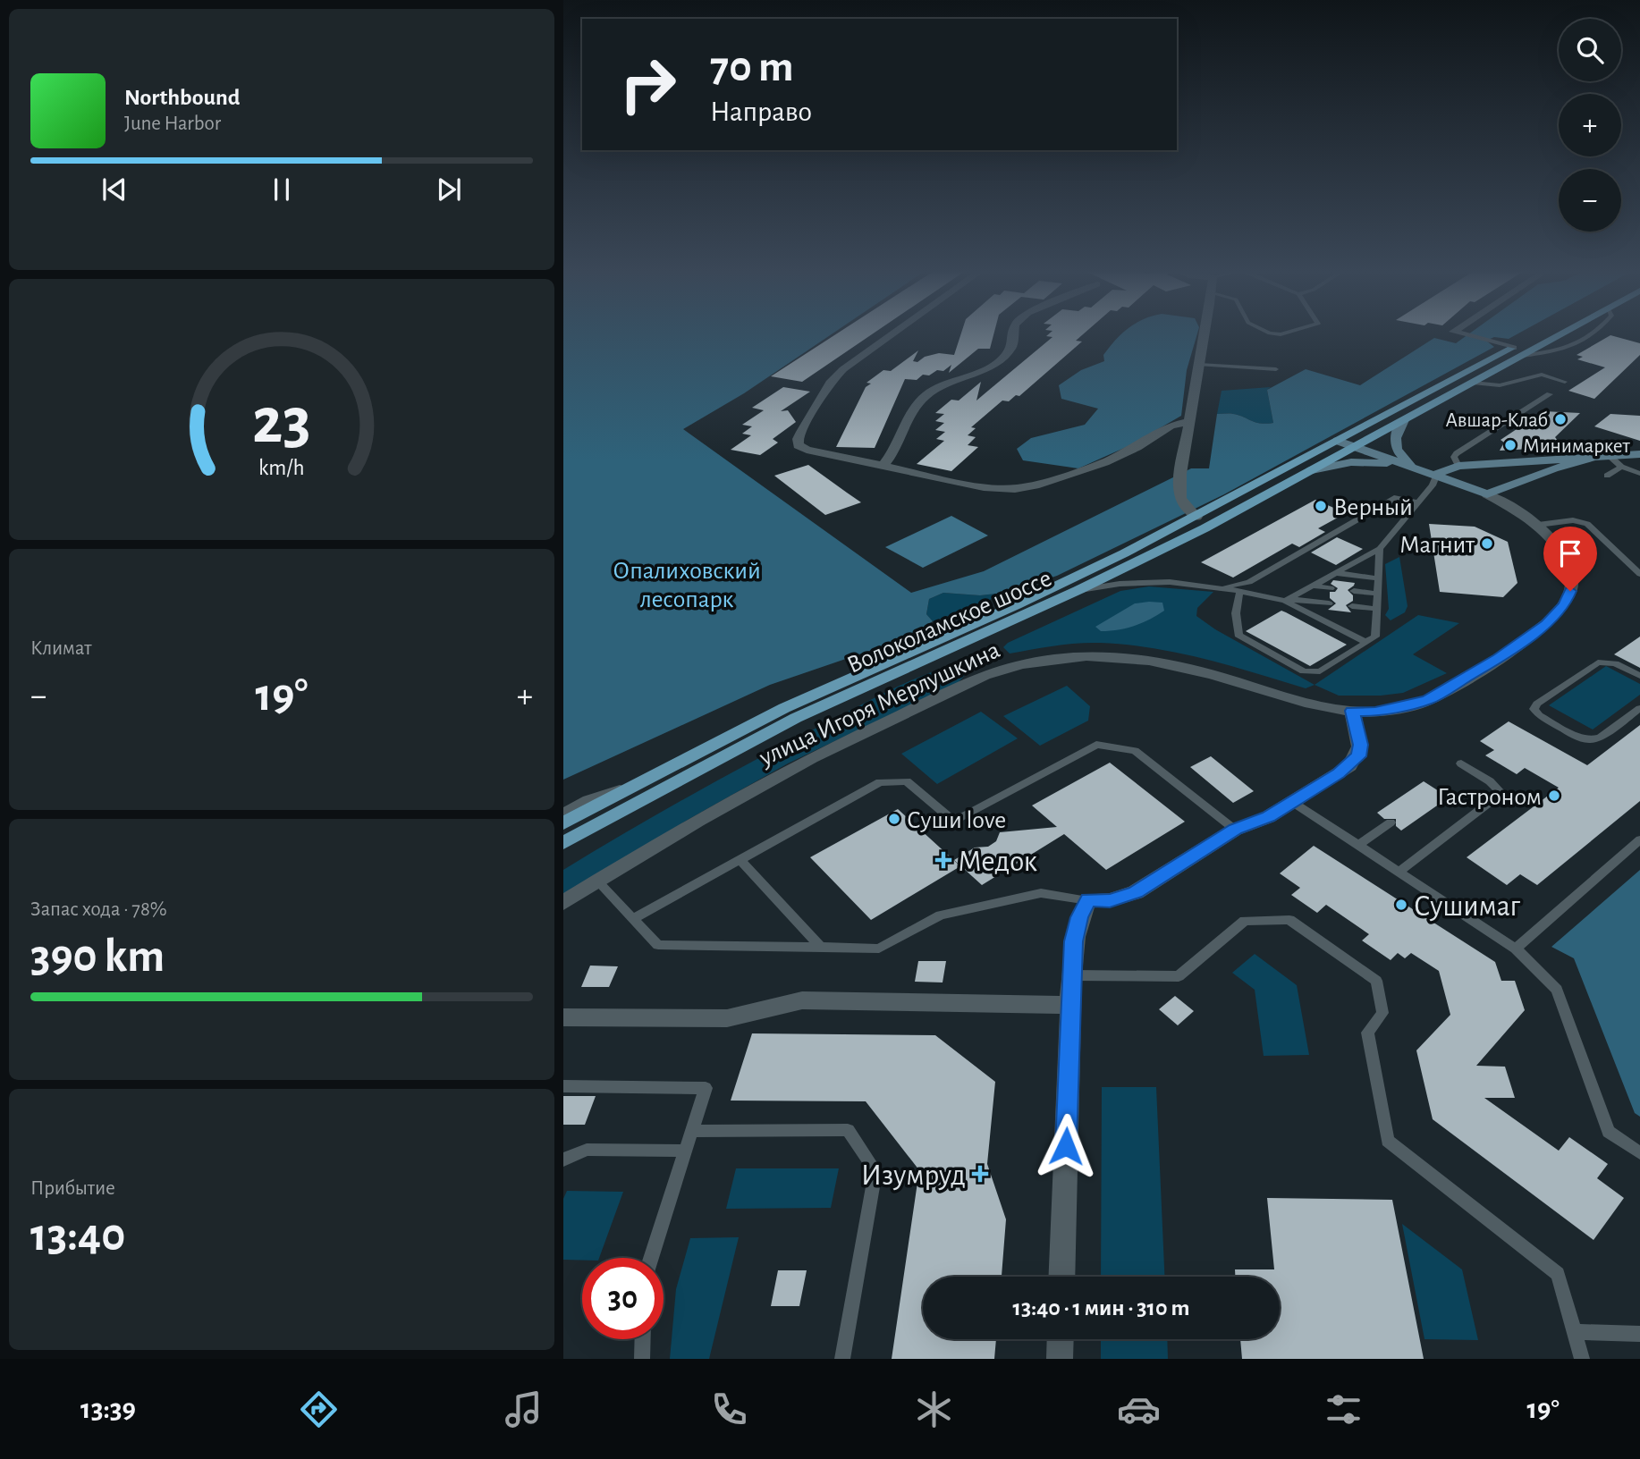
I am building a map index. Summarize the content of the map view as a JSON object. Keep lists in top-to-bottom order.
{
  "streets": {
    "main road": ["Волоколамское шоссе"],
    "street": ["улица Игоря Мерлушкина"]
  },
  "parks": ["Опалиховский лесопарк"],
  "places": {
    "other": [
      "Авшар-Клаб",
      "Минимаркет",
      "Верный",
      "Магнит",
      "Гастроном",
      "Суши love",
      "Сушимаг"
    ],
    "health": ["Медок", "Изумруд"]
  },
  "page": {
    "map_buttons": ["+", "−"],
    "turn": ["70 m", "Направо"],
    "song": ["Northbound", "June Harbor"],
    "tile": [
      "Климат",
      ["Запас хода · 78%", "390 km"],
      ["Прибытие", "13:40"]
    ],
    "heat": ["−", "19°", "+"],
    "limit": "30",
    "trip": "13:40 · 1 мин · 310 m",
    "tabs": ["13:39", "19°"],
    "gauge": ["23", "km/h"]
  }
}
